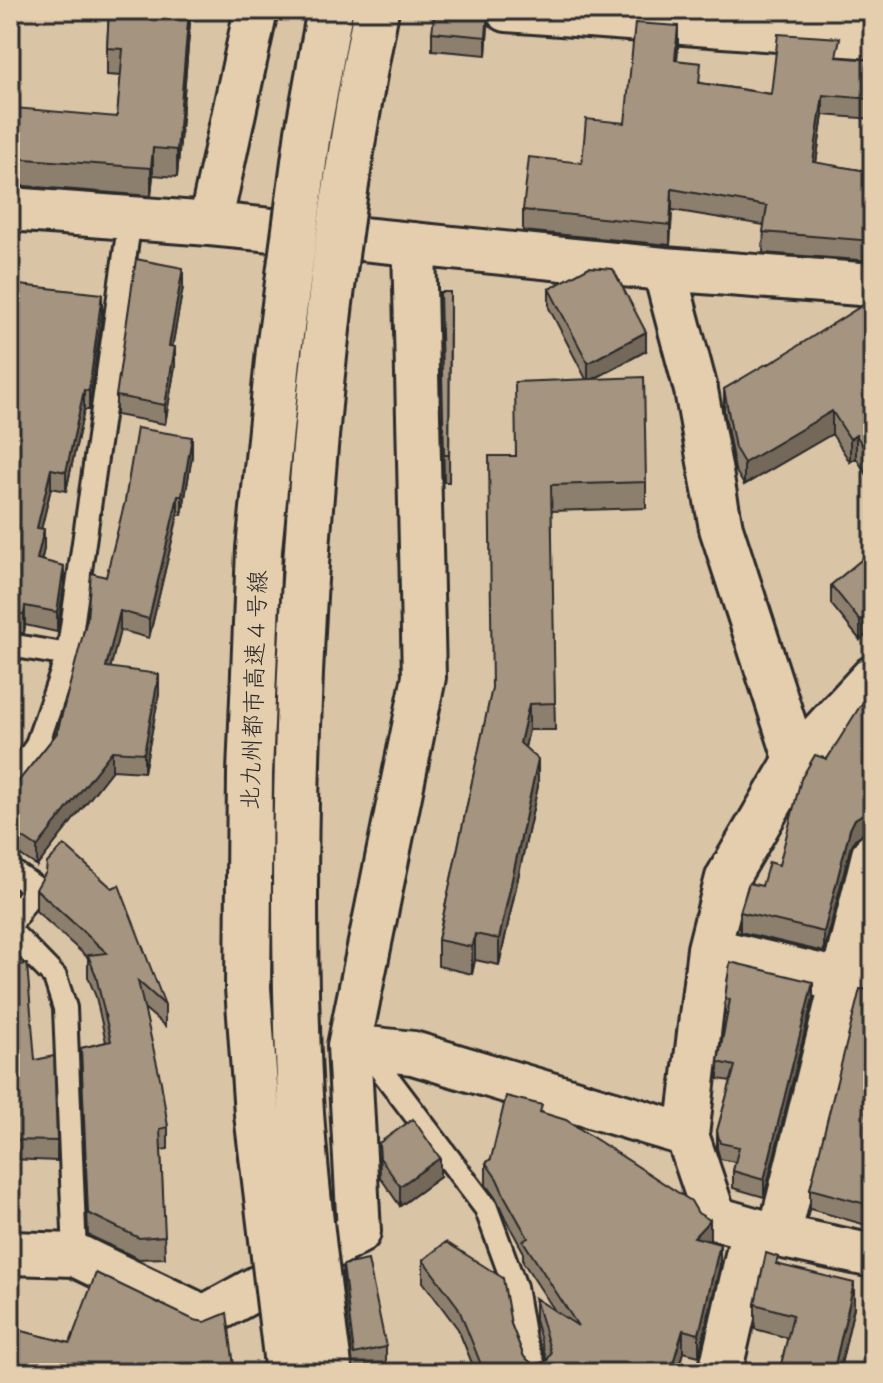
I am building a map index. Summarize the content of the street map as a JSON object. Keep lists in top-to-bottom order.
{
  "streets": {
    "highway": ["北九州都市高速４号線"]
  }
}
